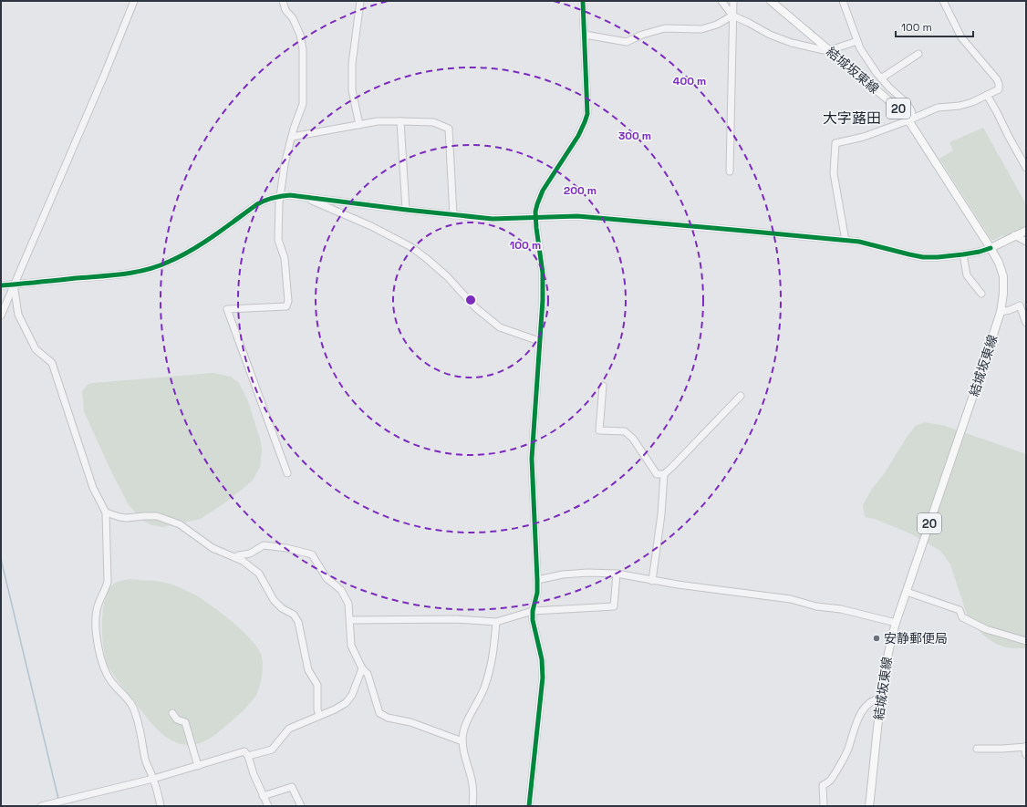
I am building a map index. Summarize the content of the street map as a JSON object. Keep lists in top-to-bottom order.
{
  "streets": {
    "main road": ["結城坂東線", "20"]
  },
  "districts": ["大字蕗田"],
  "places": ["安静郵便局"],
  "scale_bar": "100 m",
  "rings": [
    "400 m",
    "300 m",
    "200 m",
    "100 m"
  ]
}
